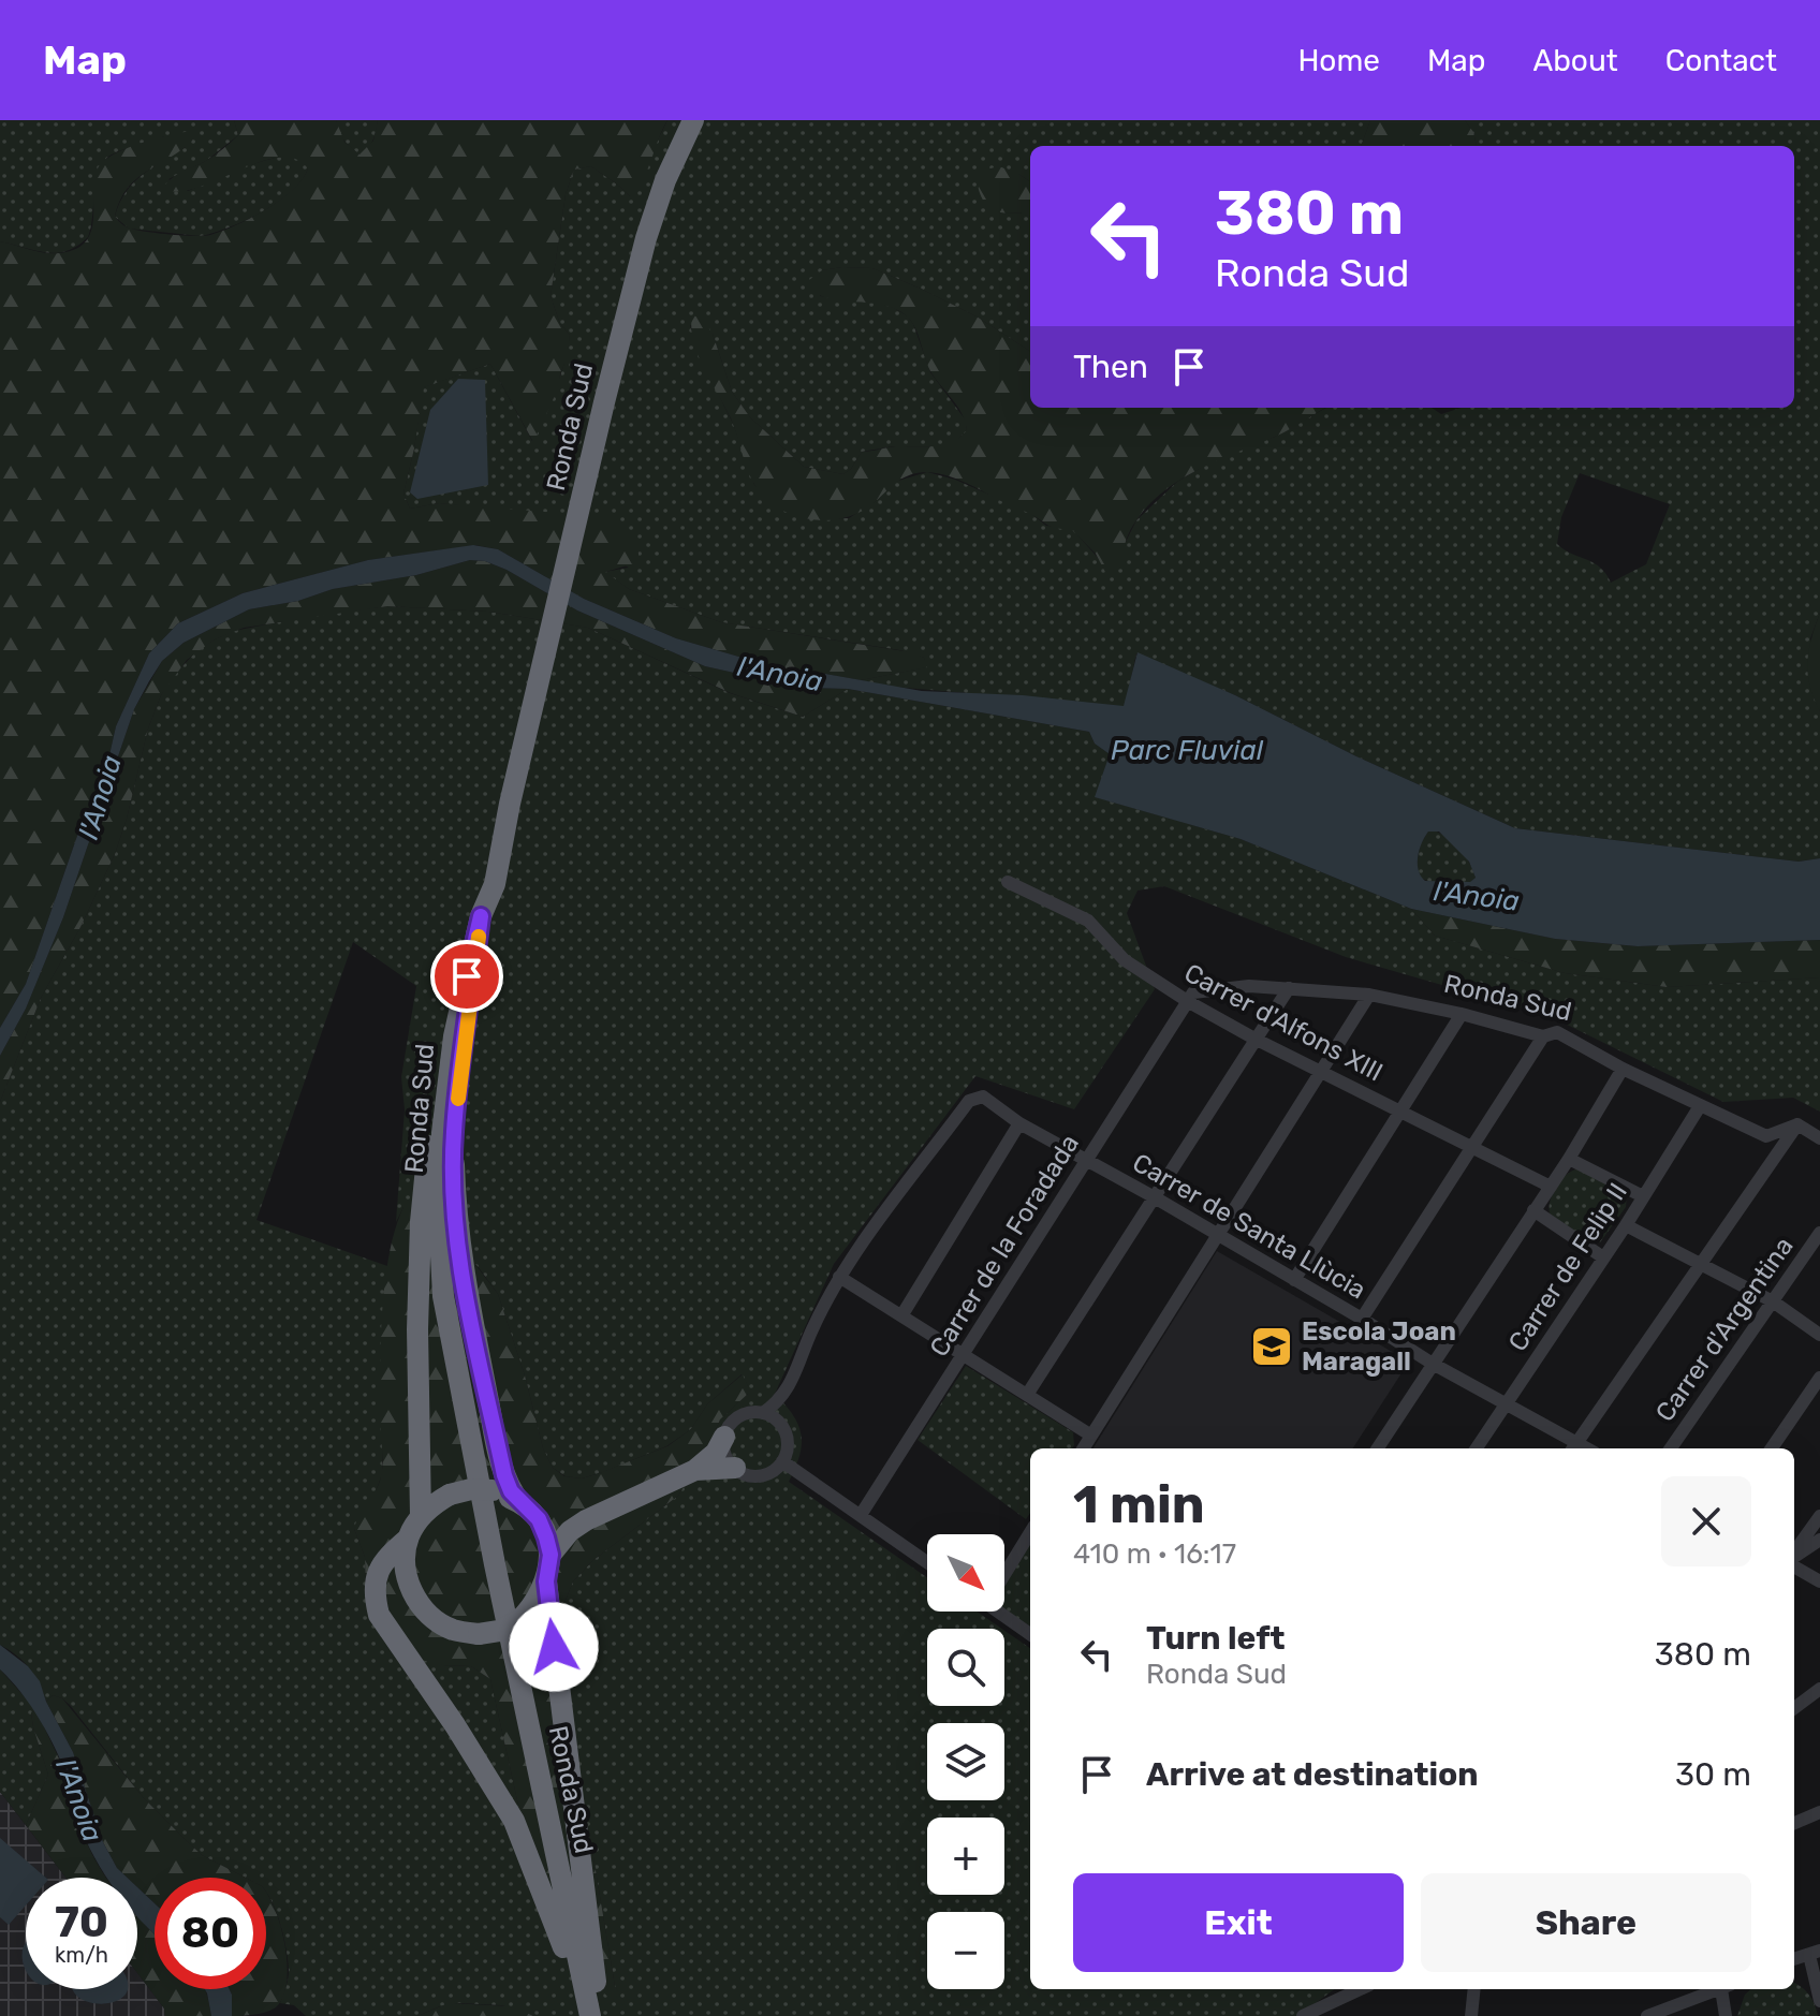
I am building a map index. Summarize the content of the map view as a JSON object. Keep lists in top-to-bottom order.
{
  "streets": {
    "highway": ["Ronda Sud"],
    "street": [
      "Carrer d'Alfons XIII",
      "Carrer de Santa Llùcia",
      "Carrer de la Foradada",
      "Carrer de Felip II",
      "Carrer d'Argentina"
    ]
  },
  "crossings": [
    ["Ronda Sud", "Carrer d'Alfons XIII"],
    ["Ronda Sud", "Carrer de la Foradada"],
    ["Ronda Sud", "Carrer de Felip II"],
    ["Carrer d'Alfons XIII", "Carrer de la Foradada"],
    ["Carrer de Santa Llùcia", "Carrer de la Foradada"],
    ["Carrer de Santa Llùcia", "Carrer de Felip II"]
  ],
  "water": ["l'Anoia", "Parc Fluvial"],
  "places": {
    "school or university": ["Escola Joan Maragall"]
  },
  "north": "bottom right",
  "page": {
    "header": "Map",
    "nav": [
      "Home",
      "Map",
      "About",
      "Contact"
    ],
    "turn": ["380 m", "Ronda Sud"],
    "then": "Then",
    "heading": ["1 min", "410 m · 16:17"],
    "map_buttons": ["+", "−"],
    "list": [
      {
        "name": "Turn left",
        "note": "Ronda Sud",
        "value": "380 m"
      },
      {
        "name": "Arrive at destination",
        "value": "30 m"
      }
    ],
    "buttons": ["Exit", "Share"],
    "speed": "70 km/h",
    "limit": "80"
  }
}
